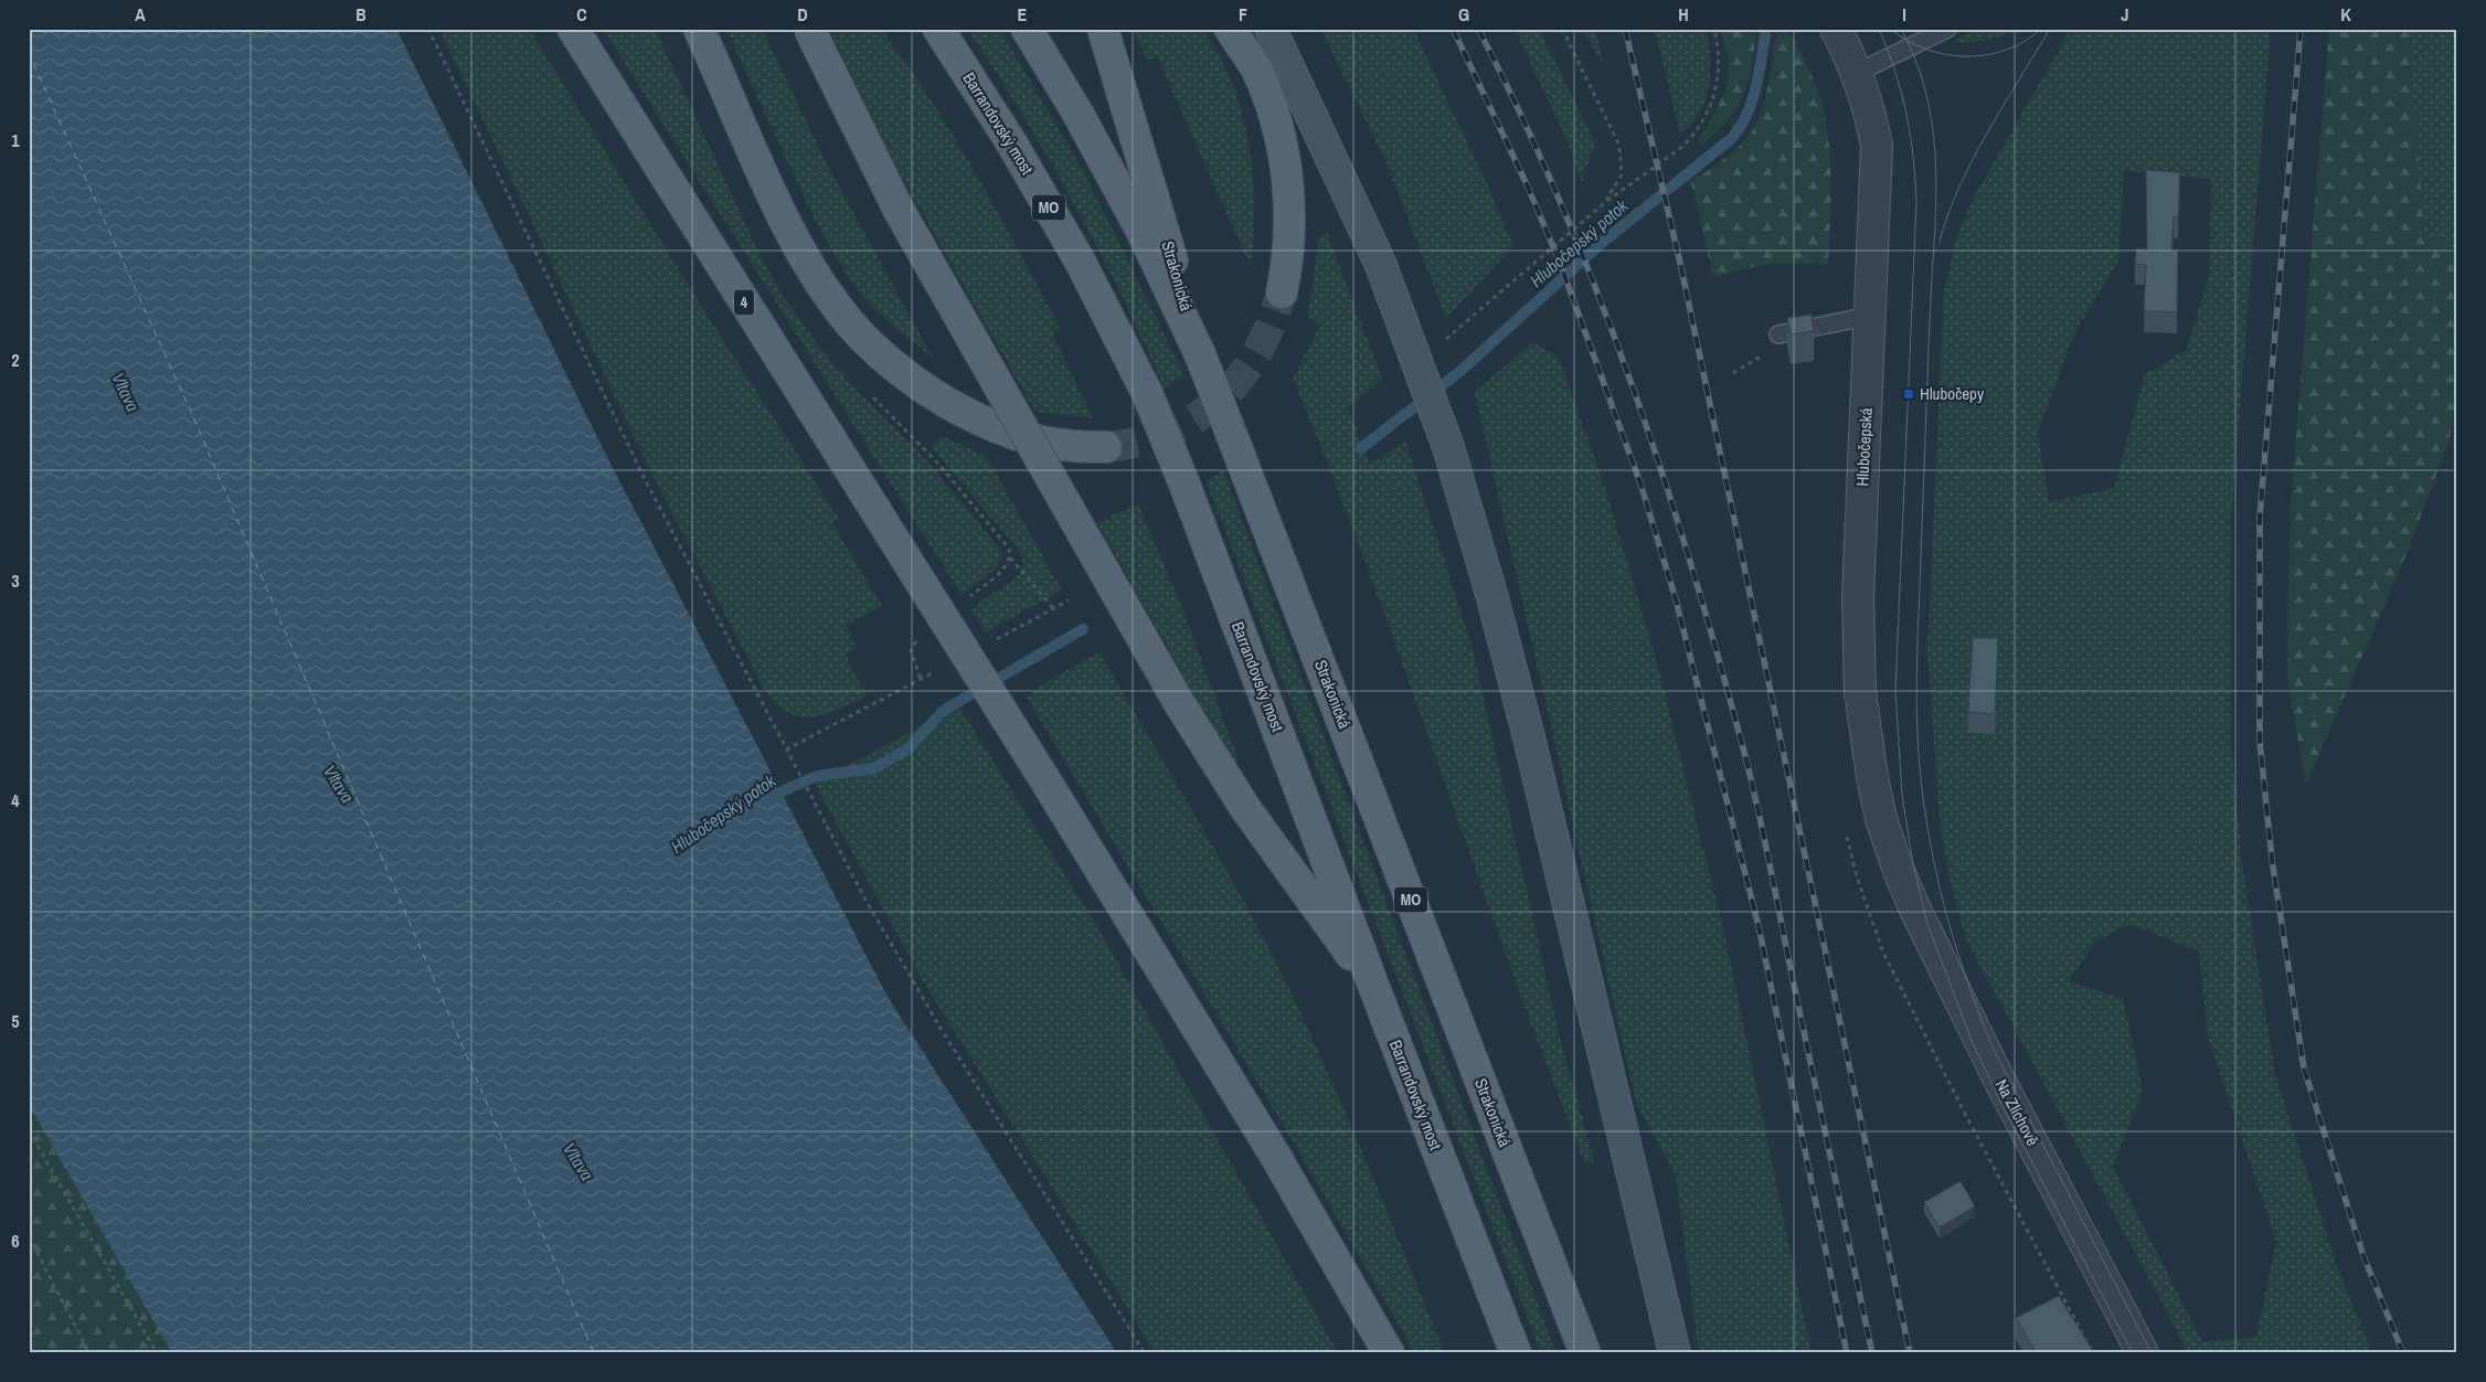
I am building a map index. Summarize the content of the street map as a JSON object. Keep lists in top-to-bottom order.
{
  "streets": {
    "main road": [
      "Barrandovský most",
      "MO",
      "Strakonická",
      "4"
    ],
    "street": ["Hlubočepská", "Na Zlíchově"]
  },
  "crossings": [
    ["MO", "Strakonická"],
    ["Hlubočepská", "Na Zlíchově"]
  ],
  "water": ["Hlubočepský potok", "Vltava"],
  "places": {
    "transit": ["Hlubočepy"]
  },
  "grid": {
    "columns": [
      "A",
      "B",
      "C",
      "D",
      "E",
      "F",
      "G",
      "H",
      "I",
      "J",
      "K"
    ],
    "rows": [
      "1",
      "2",
      "3",
      "4",
      "5",
      "6"
    ]
  }
}
